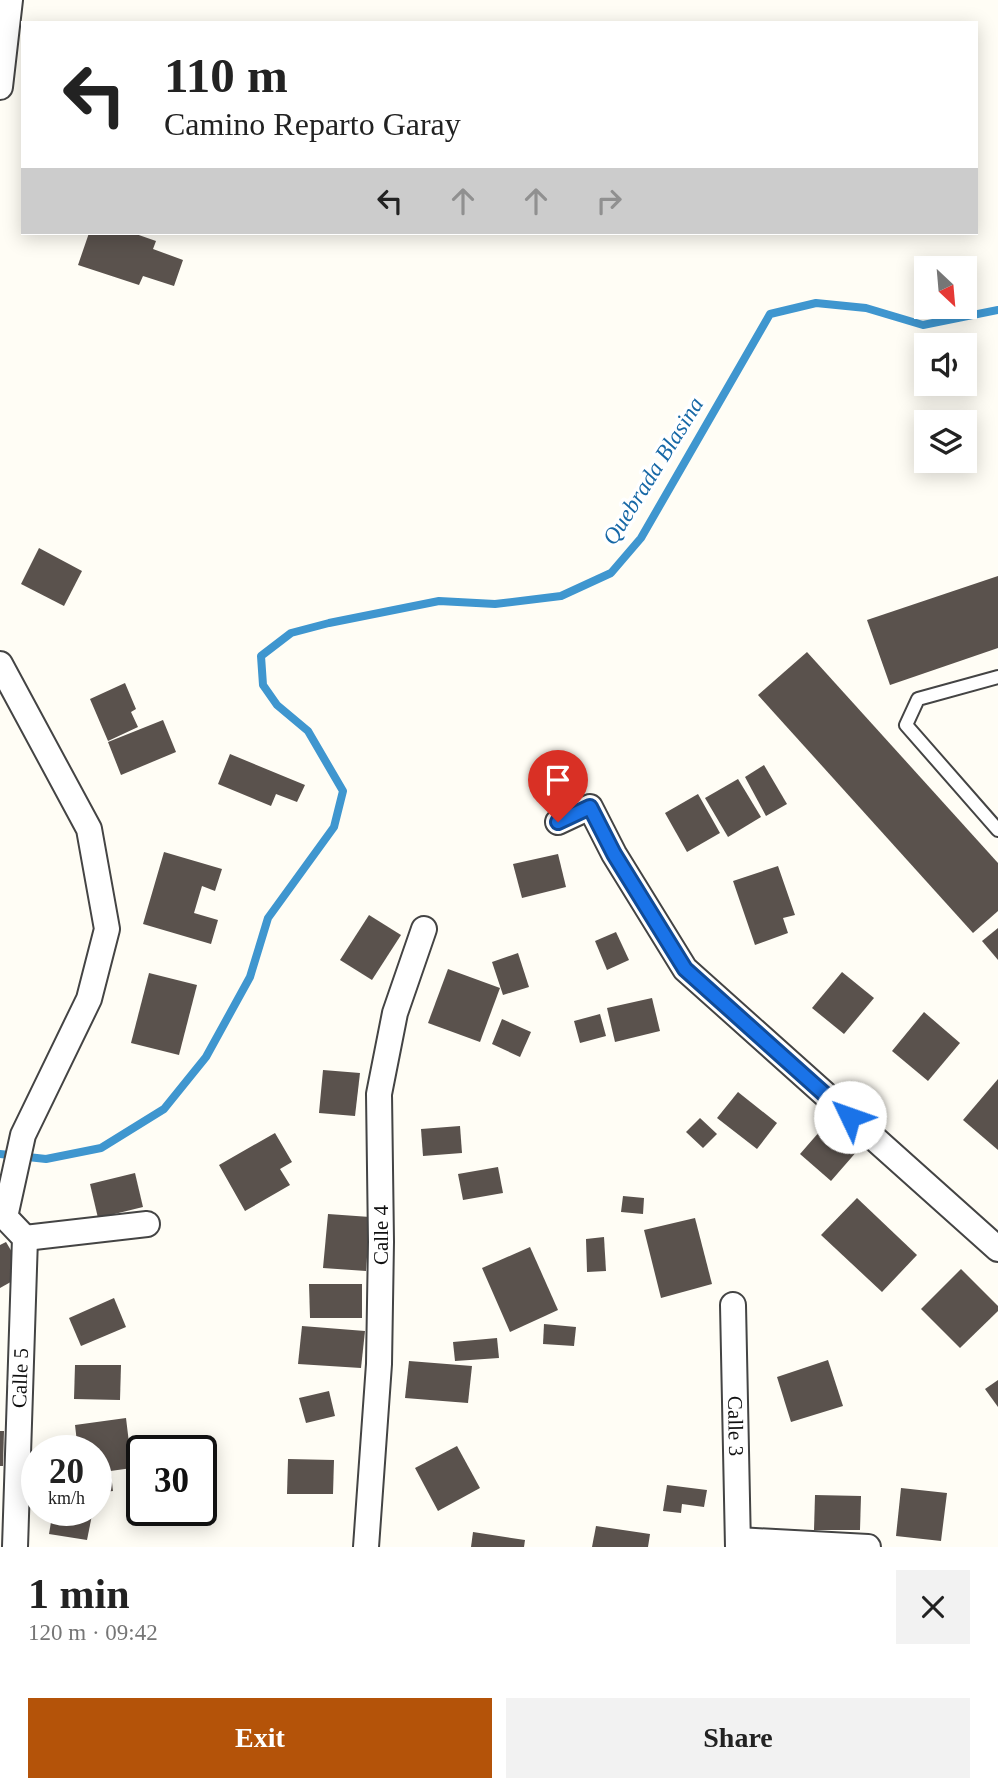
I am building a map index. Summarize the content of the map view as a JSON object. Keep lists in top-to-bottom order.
{
  "streets": {
    "street": ["Calle 4", "Calle 5", "Calle 3"]
  },
  "water": ["Quebrada Blasina"],
  "north": "bottom right",
  "page": {
    "turn": ["110 m", "Camino Reparto Garay"],
    "speed": "20 km/h",
    "limit": "30",
    "heading": ["1 min", "120 m · 09:42"],
    "buttons": ["Exit", "Share"]
  }
}
